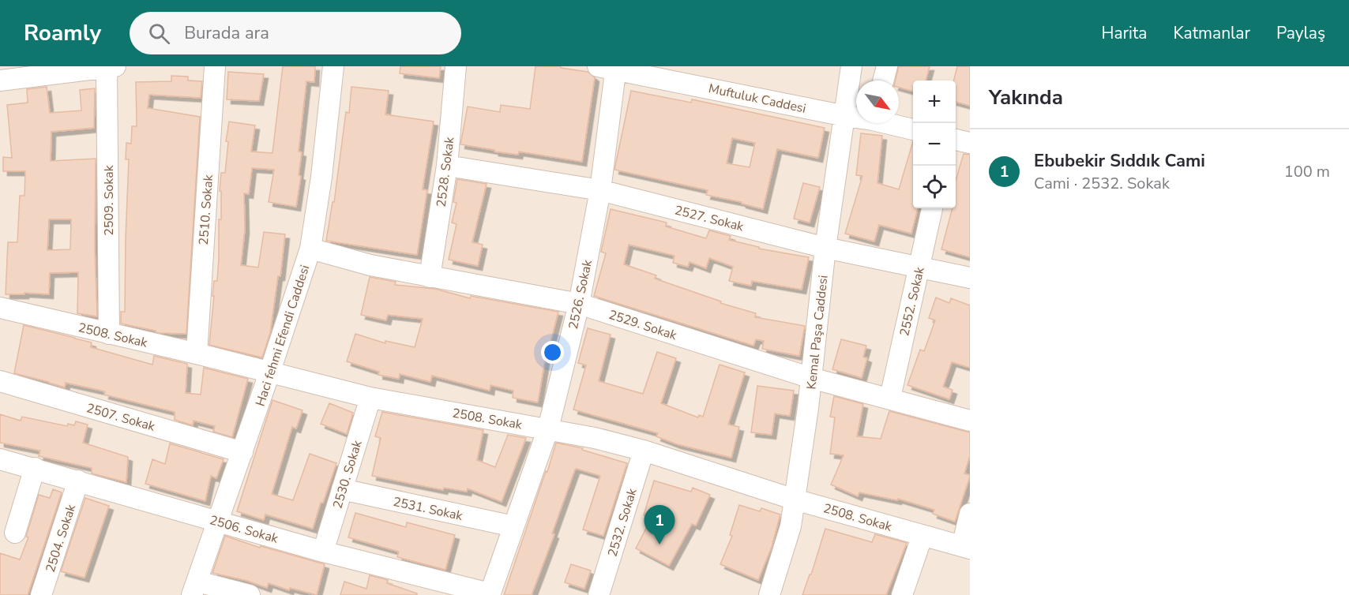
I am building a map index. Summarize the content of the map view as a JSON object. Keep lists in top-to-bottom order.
{
  "streets": {
    "street": [
      "Muftuluk Caddesi",
      "2528. Sokak",
      "2509. Sokak",
      "2510. Sokak",
      "2527. Sokak",
      "2526. Sokak",
      "2552. Sokak",
      "2529. Sokak",
      "Kemal Paşa Caddesi",
      "2508. Sokak",
      "Haci fehmi Efendi Caddesi",
      "2507. Sokak",
      "2530. Sokak",
      "2531. Sokak",
      "2532. Sokak",
      "2506. Sokak",
      "2504. Sokak"
    ]
  },
  "crossings": [
    ["Muftuluk Caddesi", "2526. Sokak"],
    ["Muftuluk Caddesi", "Kemal Paşa Caddesi"],
    ["2528. Sokak", "2527. Sokak"],
    ["2528. Sokak", "2529. Sokak"],
    ["2509. Sokak", "2508. Sokak"],
    ["2510. Sokak", "2508. Sokak"],
    ["2527. Sokak", "2526. Sokak"],
    ["2527. Sokak", "2552. Sokak"],
    ["2527. Sokak", "Kemal Paşa Caddesi"],
    ["2526. Sokak", "2529. Sokak"],
    ["2526. Sokak", "2508. Sokak"],
    ["2526. Sokak", "2531. Sokak"],
    ["2526. Sokak", "2506. Sokak"],
    ["2552. Sokak", "2529. Sokak"],
    ["2529. Sokak", "Kemal Paşa Caddesi"],
    ["2529. Sokak", "Haci fehmi Efendi Caddesi"],
    ["Kemal Paşa Caddesi", "2508. Sokak"],
    ["2508. Sokak", "Haci fehmi Efendi Caddesi"],
    ["2508. Sokak", "2530. Sokak"],
    ["2508. Sokak", "2532. Sokak"],
    ["Haci fehmi Efendi Caddesi", "2507. Sokak"],
    ["Haci fehmi Efendi Caddesi", "2506. Sokak"],
    ["2530. Sokak", "2531. Sokak"],
    ["2530. Sokak", "2506. Sokak"],
    ["2506. Sokak", "2504. Sokak"]
  ],
  "north": "bottom right",
  "page": {
    "header": "Roamly",
    "search": "Burada ara",
    "nav": ["Harita", "Katmanlar", "Paylaş"],
    "heading": "Yakında",
    "map_buttons": ["+", "−"],
    "list": [
      {
        "mark": "1",
        "name": "Ebubekir Sıddık Cami",
        "note": "Cami · 2532. Sokak",
        "value": "100 m"
      }
    ],
    "pins": "1"
  }
}
